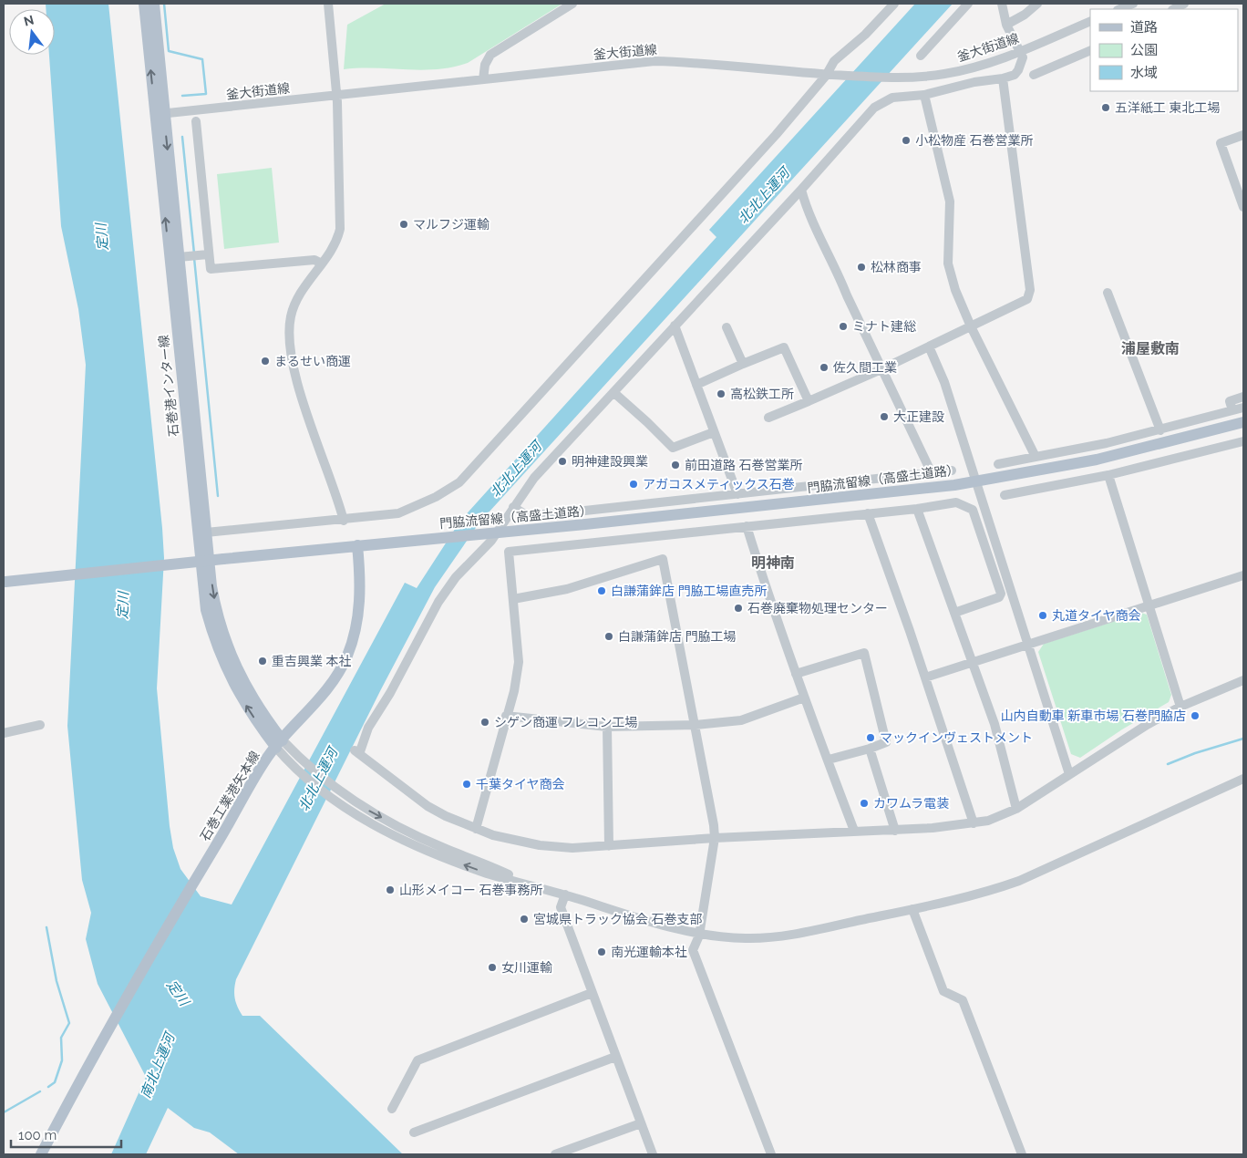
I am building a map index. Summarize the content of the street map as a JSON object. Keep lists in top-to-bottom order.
{
  "streets": {
    "main road": ["石巻港インター線", "門脇流留線（高盛土道路）", "石巻工業港矢本線"],
    "street": ["釜大街道線"]
  },
  "crossings": [
    ["釜大街道線", "石巻港インター線"],
    ["石巻港インター線", "石巻工業港矢本線"],
    ["門脇流留線（高盛土道路）", "石巻工業港矢本線"]
  ],
  "districts": ["浦屋敷南", "明神南"],
  "water": ["北北上運河", "定川", "南北上運河"],
  "places": [
    "五洋紙工 東北工場",
    "小松物産 石巻営業所",
    "マルフジ運輸",
    "松林商事",
    "ミナト建総",
    "まるせい商運",
    "佐久間工業",
    "高松鉄工所",
    "大正建設",
    "明神建設興業",
    "前田道路 石巻営業所",
    "アガコスメティックス石巻",
    "白謙蒲鉾店 門脇工場直売所",
    "石巻廃棄物処理センター",
    "丸道タイヤ商会",
    "白謙蒲鉾店 門脇工場",
    "重吉興業 本社",
    "山内自動車 新車市場 石巻門脇店",
    "シゲン商運 フレコン工場",
    "マックインヴェストメント",
    "千葉タイヤ商会",
    "カワムラ電装",
    "山形メイコー 石巻事務所",
    "宮城県トラック協会 石巻支部",
    "南光運輸本社",
    "女川運輸"
  ],
  "legend": ["道路", "公園", "水域"],
  "scale_bar": "100 m",
  "north": "top"
}
